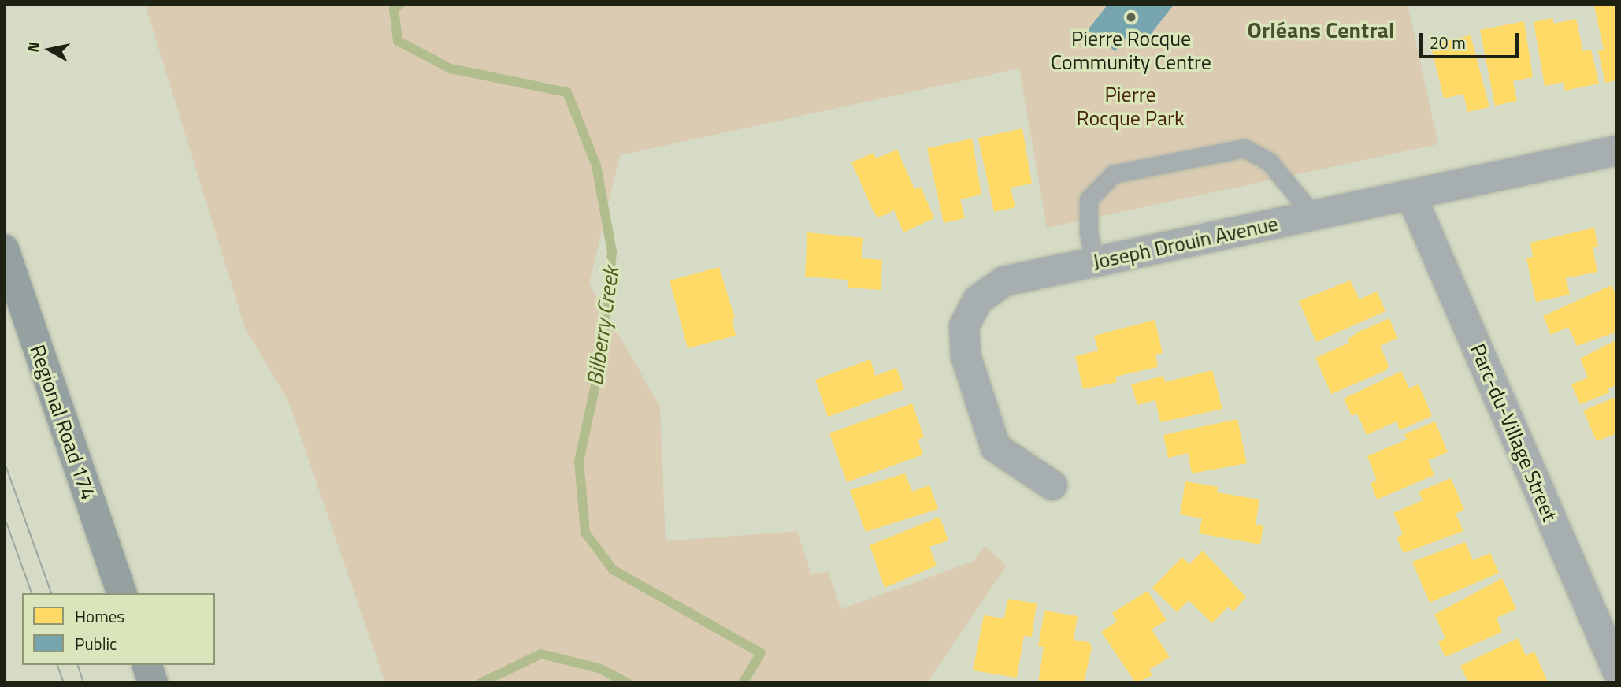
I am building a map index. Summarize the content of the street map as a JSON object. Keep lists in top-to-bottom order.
{
  "streets": {
    "highway": ["Regional Road 174"],
    "street": ["Joseph Drouin Avenue", "Parc-du-Village Street"]
  },
  "crossings": [
    ["Joseph Drouin Avenue", "Parc-du-Village Street"]
  ],
  "districts": ["Orléans Central"],
  "water": ["Bilberry Creek"],
  "parks": ["Pierre Rocque Park"],
  "places": ["Pierre Rocque Community Centre"],
  "legend": ["Homes", "Public"],
  "scale_bar": "20 m",
  "north": "left"
}
